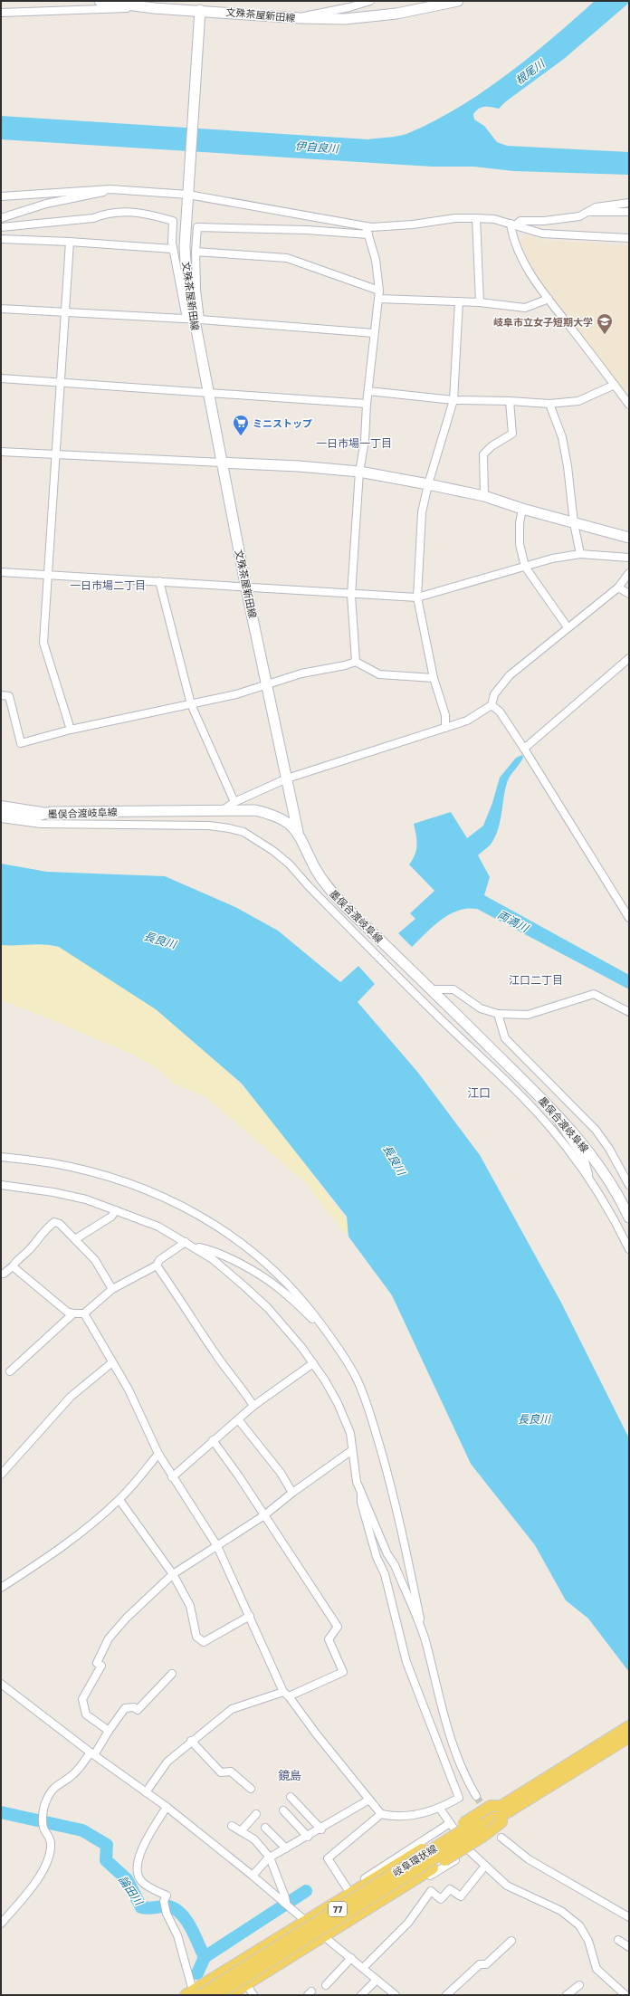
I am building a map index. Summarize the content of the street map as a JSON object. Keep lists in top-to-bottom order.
{
  "streets": {
    "main road": [
      "文殊茶屋新田線",
      "墨俣合渡岐阜線",
      "岐阜環状線",
      "77"
    ]
  },
  "crossings": [
    ["文殊茶屋新田線", "墨俣合渡岐阜線"],
    ["岐阜環状線", "77"]
  ],
  "districts": [
    "一日市場一丁目",
    "一日市場二丁目",
    "江口二丁目",
    "江口",
    "鏡島"
  ],
  "water": [
    "根尾川",
    "伊自良川",
    "両満川",
    "長良川",
    "論田川"
  ],
  "places": {
    "school or university": ["岐阜市立女子短期大学"],
    "supermarket": ["ミニストップ"]
  }
}
